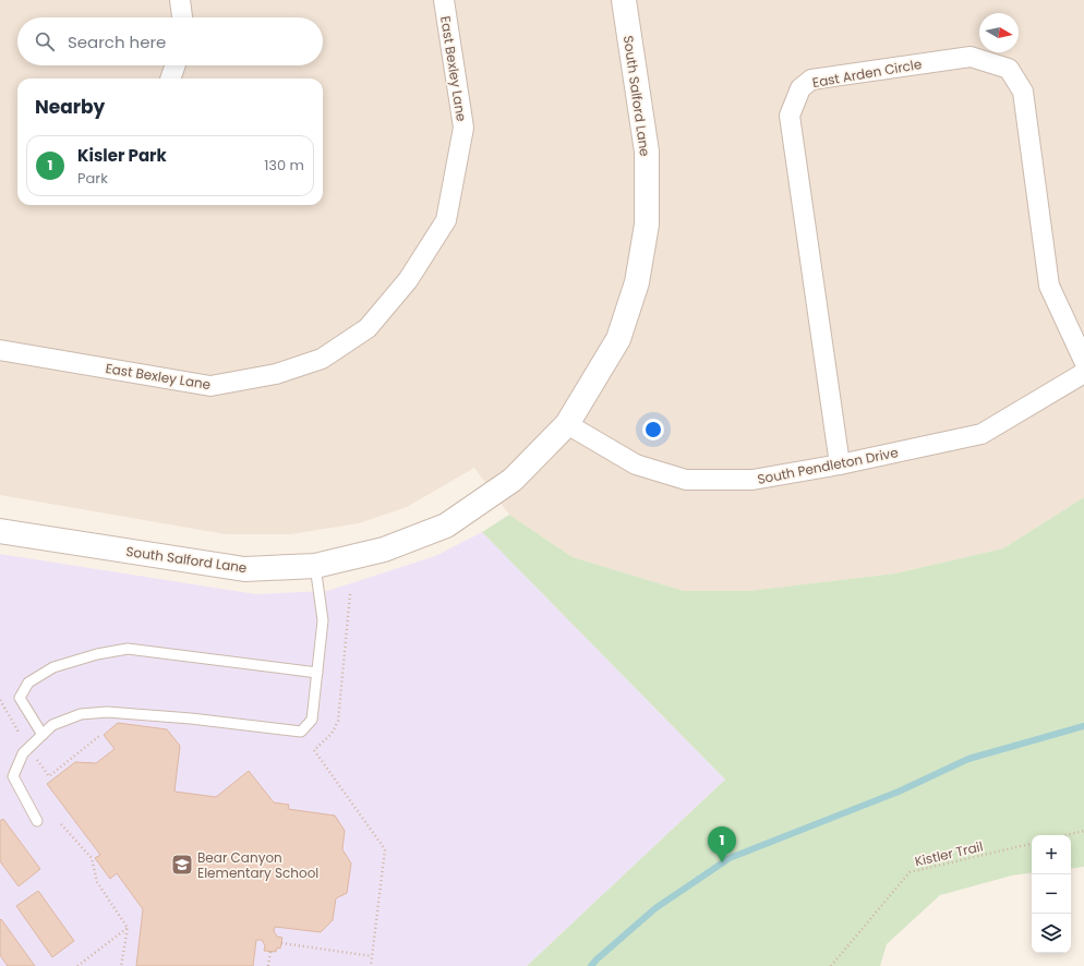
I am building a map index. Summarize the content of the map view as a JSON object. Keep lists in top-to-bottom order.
{
  "streets": {
    "street": [
      "East Bexley Lane",
      "East Arden Circle",
      "South Salford Lane",
      "South Pendleton Drive"
    ],
    "path": ["Kistler Trail"]
  },
  "crossings": [
    ["East Arden Circle", "South Pendleton Drive"],
    ["South Salford Lane", "South Pendleton Drive"]
  ],
  "places": {
    "school or university": ["Bear Canyon Elementary School"]
  },
  "north": "right",
  "page": {
    "search": "Search here",
    "heading": "Nearby",
    "list": [
      {
        "mark": "1",
        "name": "Kisler Park",
        "note": "Park",
        "value": "130 m"
      }
    ],
    "pins": "1",
    "map_buttons": ["+", "−"]
  }
}
